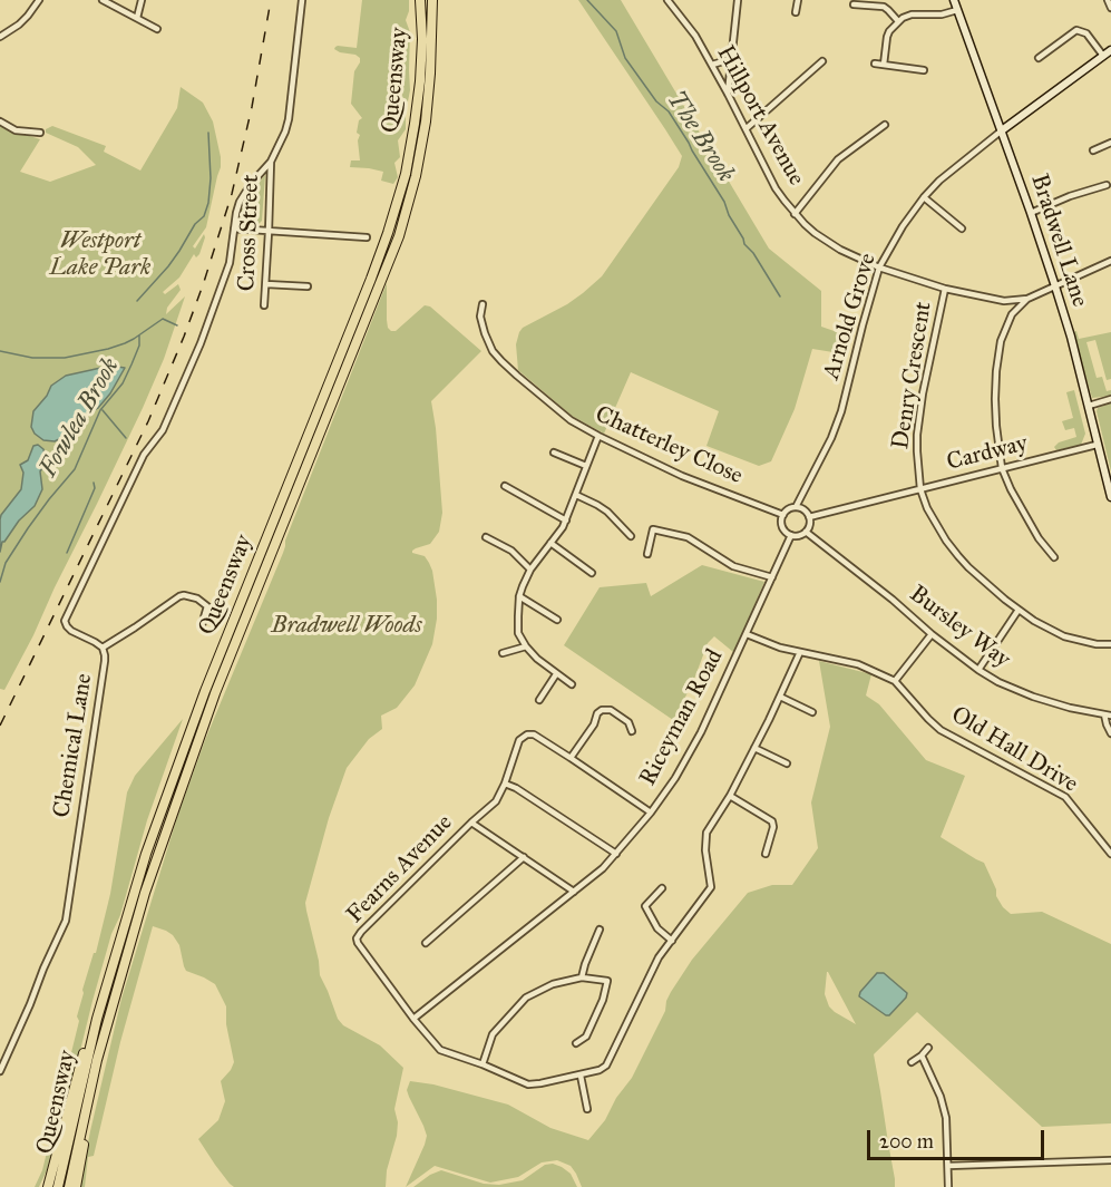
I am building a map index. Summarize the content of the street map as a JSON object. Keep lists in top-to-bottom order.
{
  "streets": {
    "highway": ["Queensway"],
    "street": [
      "Hillport Avenue",
      "Cross Street",
      "Bradwell Lane",
      "Arnold Grove",
      "Denry Crescent",
      "Chatterley Close",
      "Cardway",
      "Bursley Way",
      "Riceyman Road",
      "Chemical Lane",
      "Old Hall Drive",
      "Fearns Avenue"
    ]
  },
  "crossings": [
    ["Hillport Avenue", "Bradwell Lane"],
    ["Hillport Avenue", "Arnold Grove"],
    ["Hillport Avenue", "Denry Crescent"],
    ["Bradwell Lane", "Arnold Grove"],
    ["Bradwell Lane", "Cardway"],
    ["Arnold Grove", "Chatterley Close"],
    ["Arnold Grove", "Cardway"],
    ["Arnold Grove", "Bursley Way"],
    ["Arnold Grove", "Riceyman Road"],
    ["Denry Crescent", "Cardway"],
    ["Chatterley Close", "Cardway"],
    ["Chatterley Close", "Bursley Way"],
    ["Chatterley Close", "Riceyman Road"],
    ["Cardway", "Bursley Way"],
    ["Cardway", "Riceyman Road"],
    ["Bursley Way", "Riceyman Road"],
    ["Riceyman Road", "Fearns Avenue"]
  ],
  "water": ["The Brook", "Fowlea Brook"],
  "parks": ["Westport Lake Park", "Bradwell Woods"],
  "scale_bar": "200 m"
}
